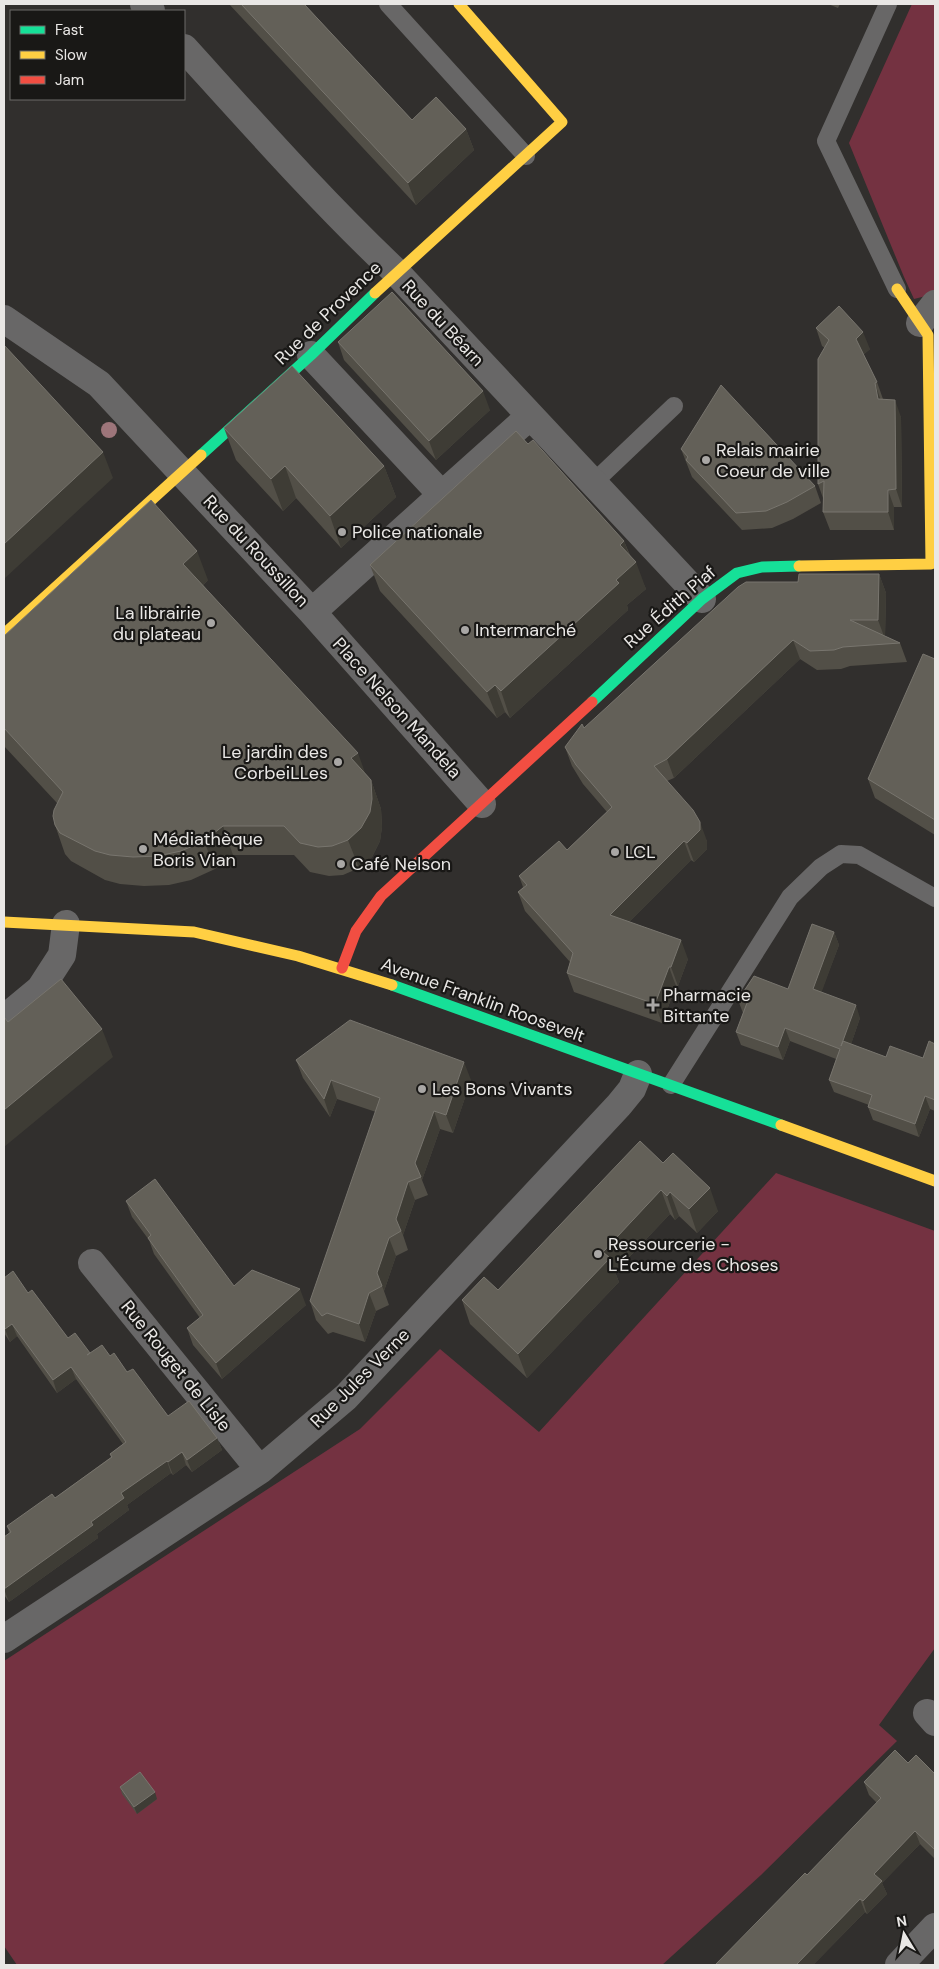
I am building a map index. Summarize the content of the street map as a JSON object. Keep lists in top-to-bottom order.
{
  "streets": {
    "street": [
      "Rue de Provence",
      "Rue du Béarn",
      "Rue du Roussillon",
      "Rue Édith Piaf",
      "Place Nelson Mandela",
      "Avenue Franklin Roosevelt",
      "Rue Rouget de Lisle",
      "Rue Jules Verne"
    ]
  },
  "crossings": [
    ["Rue de Provence", "Rue du Béarn"],
    ["Rue de Provence", "Rue du Roussillon"],
    ["Rue du Béarn", "Rue du Roussillon"],
    ["Rue du Béarn", "Rue Édith Piaf"],
    ["Rue du Roussillon", "Place Nelson Mandela"],
    ["Rue Édith Piaf", "Place Nelson Mandela"],
    ["Rue Édith Piaf", "Avenue Franklin Roosevelt"],
    ["Avenue Franklin Roosevelt", "Rue Jules Verne"],
    ["Rue Rouget de Lisle", "Rue Jules Verne"]
  ],
  "places": {
    "other": [
      "Relais mairie Coeur de ville",
      "Police nationale",
      "La librairie du plateau",
      "Intermarché",
      "Le jardin des CorbeiLLes",
      "Médiathèque Boris Vian",
      "LCL",
      "Café Nelson",
      "Les Bons Vivants",
      "Ressourcerie - L'Écume des Choses"
    ],
    "health": ["Pharmacie Bittante"]
  },
  "legend": ["Fast", "Slow", "Jam"],
  "north": "top"
}
